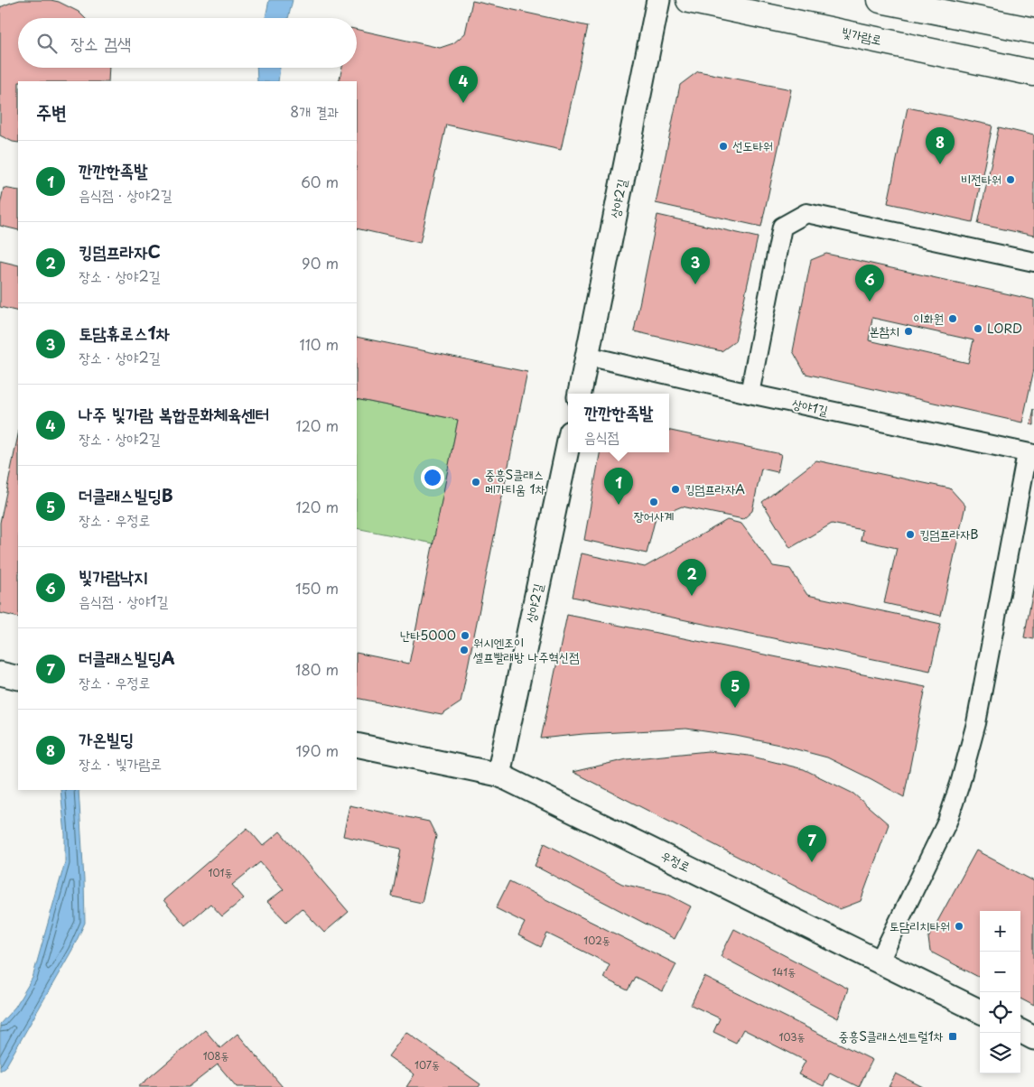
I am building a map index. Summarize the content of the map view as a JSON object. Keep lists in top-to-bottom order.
{
  "streets": {
    "main road": ["빛가람로"],
    "street": ["상야2길", "상야1길", "우정로"]
  },
  "crossings": [
    ["상야2길", "상야1길"],
    ["상야2길", "우정로"]
  ],
  "places": {
    "other": [
      "선도타워",
      "비전타워",
      "이화원",
      "LORD",
      "본참치",
      "중흥S클래스 메가티움 1차",
      "킹덤프라자A",
      "장어사계",
      "킹덤프라자B",
      "난타5000",
      "워시엔조이 셀프빨래방 나주혁신점",
      "토담리치타워"
    ],
    "transit": ["중흥S클래스센트럴1차"]
  },
  "house_numbers": [
    "101동",
    "102동",
    "141동",
    "103동",
    "108동",
    "107동"
  ],
  "page": {
    "search": "장소 검색",
    "pins": [
      "4",
      "8",
      "3",
      "6",
      "1",
      "2",
      "5",
      "7"
    ],
    "heading": ["주변", "8개 결과"],
    "list": [
      {
        "mark": "1",
        "name": "깐깐한족발",
        "note": "음식점 · 상야2길",
        "value": "60 m"
      },
      {
        "mark": "2",
        "name": "킹덤프라자C",
        "note": "장소 · 상야2길",
        "value": "90 m"
      },
      {
        "mark": "3",
        "name": "토담휴로스1차",
        "note": "장소 · 상야2길",
        "value": "110 m"
      },
      {
        "mark": "4",
        "name": "나주 빛가람 복합문화체육센터",
        "note": "장소 · 상야2길",
        "value": "120 m"
      },
      {
        "mark": "5",
        "name": "더클래스빌딩B",
        "note": "장소 · 우정로",
        "value": "120 m"
      },
      {
        "mark": "6",
        "name": "빛가람낙지",
        "note": "음식점 · 상야1길",
        "value": "150 m"
      },
      {
        "mark": "7",
        "name": "더클래스빌딩A",
        "note": "장소 · 우정로",
        "value": "180 m"
      },
      {
        "mark": "8",
        "name": "가온빌딩",
        "note": "장소 · 빛가람로",
        "value": "190 m"
      }
    ],
    "popup": ["깐깐한족발", "음식점"],
    "map_buttons": ["+", "−"]
  }
}
